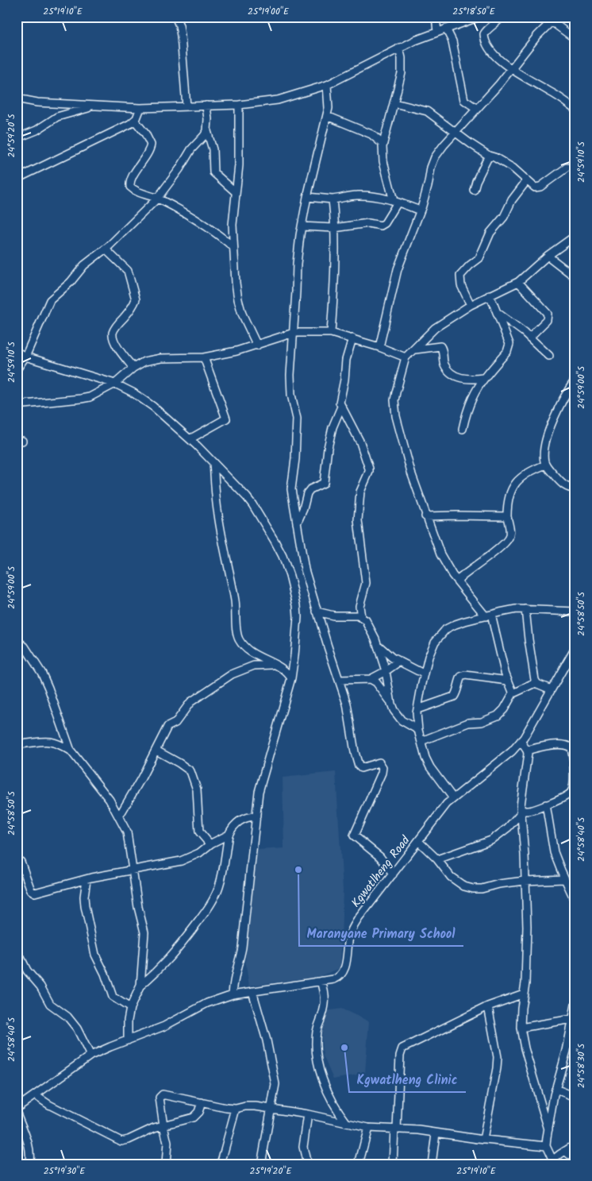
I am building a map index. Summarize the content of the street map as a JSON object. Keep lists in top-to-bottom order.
{
  "streets": {
    "street": ["Kgwatlheng Road"]
  },
  "places": ["Maranyane Primary School", "Kgwatlheng Clinic"],
  "coordinates": [
    "25°19'10\"E",
    "25°19'00\"E",
    "25°18'50\"E",
    "24°59'20\"S",
    "24°59'10\"S",
    "24°59'00\"S",
    "24°58'50\"S",
    "24°58'40\"S",
    "24°58'30\"S",
    "25°19'30\"E",
    "25°19'20\"E"
  ]
}
